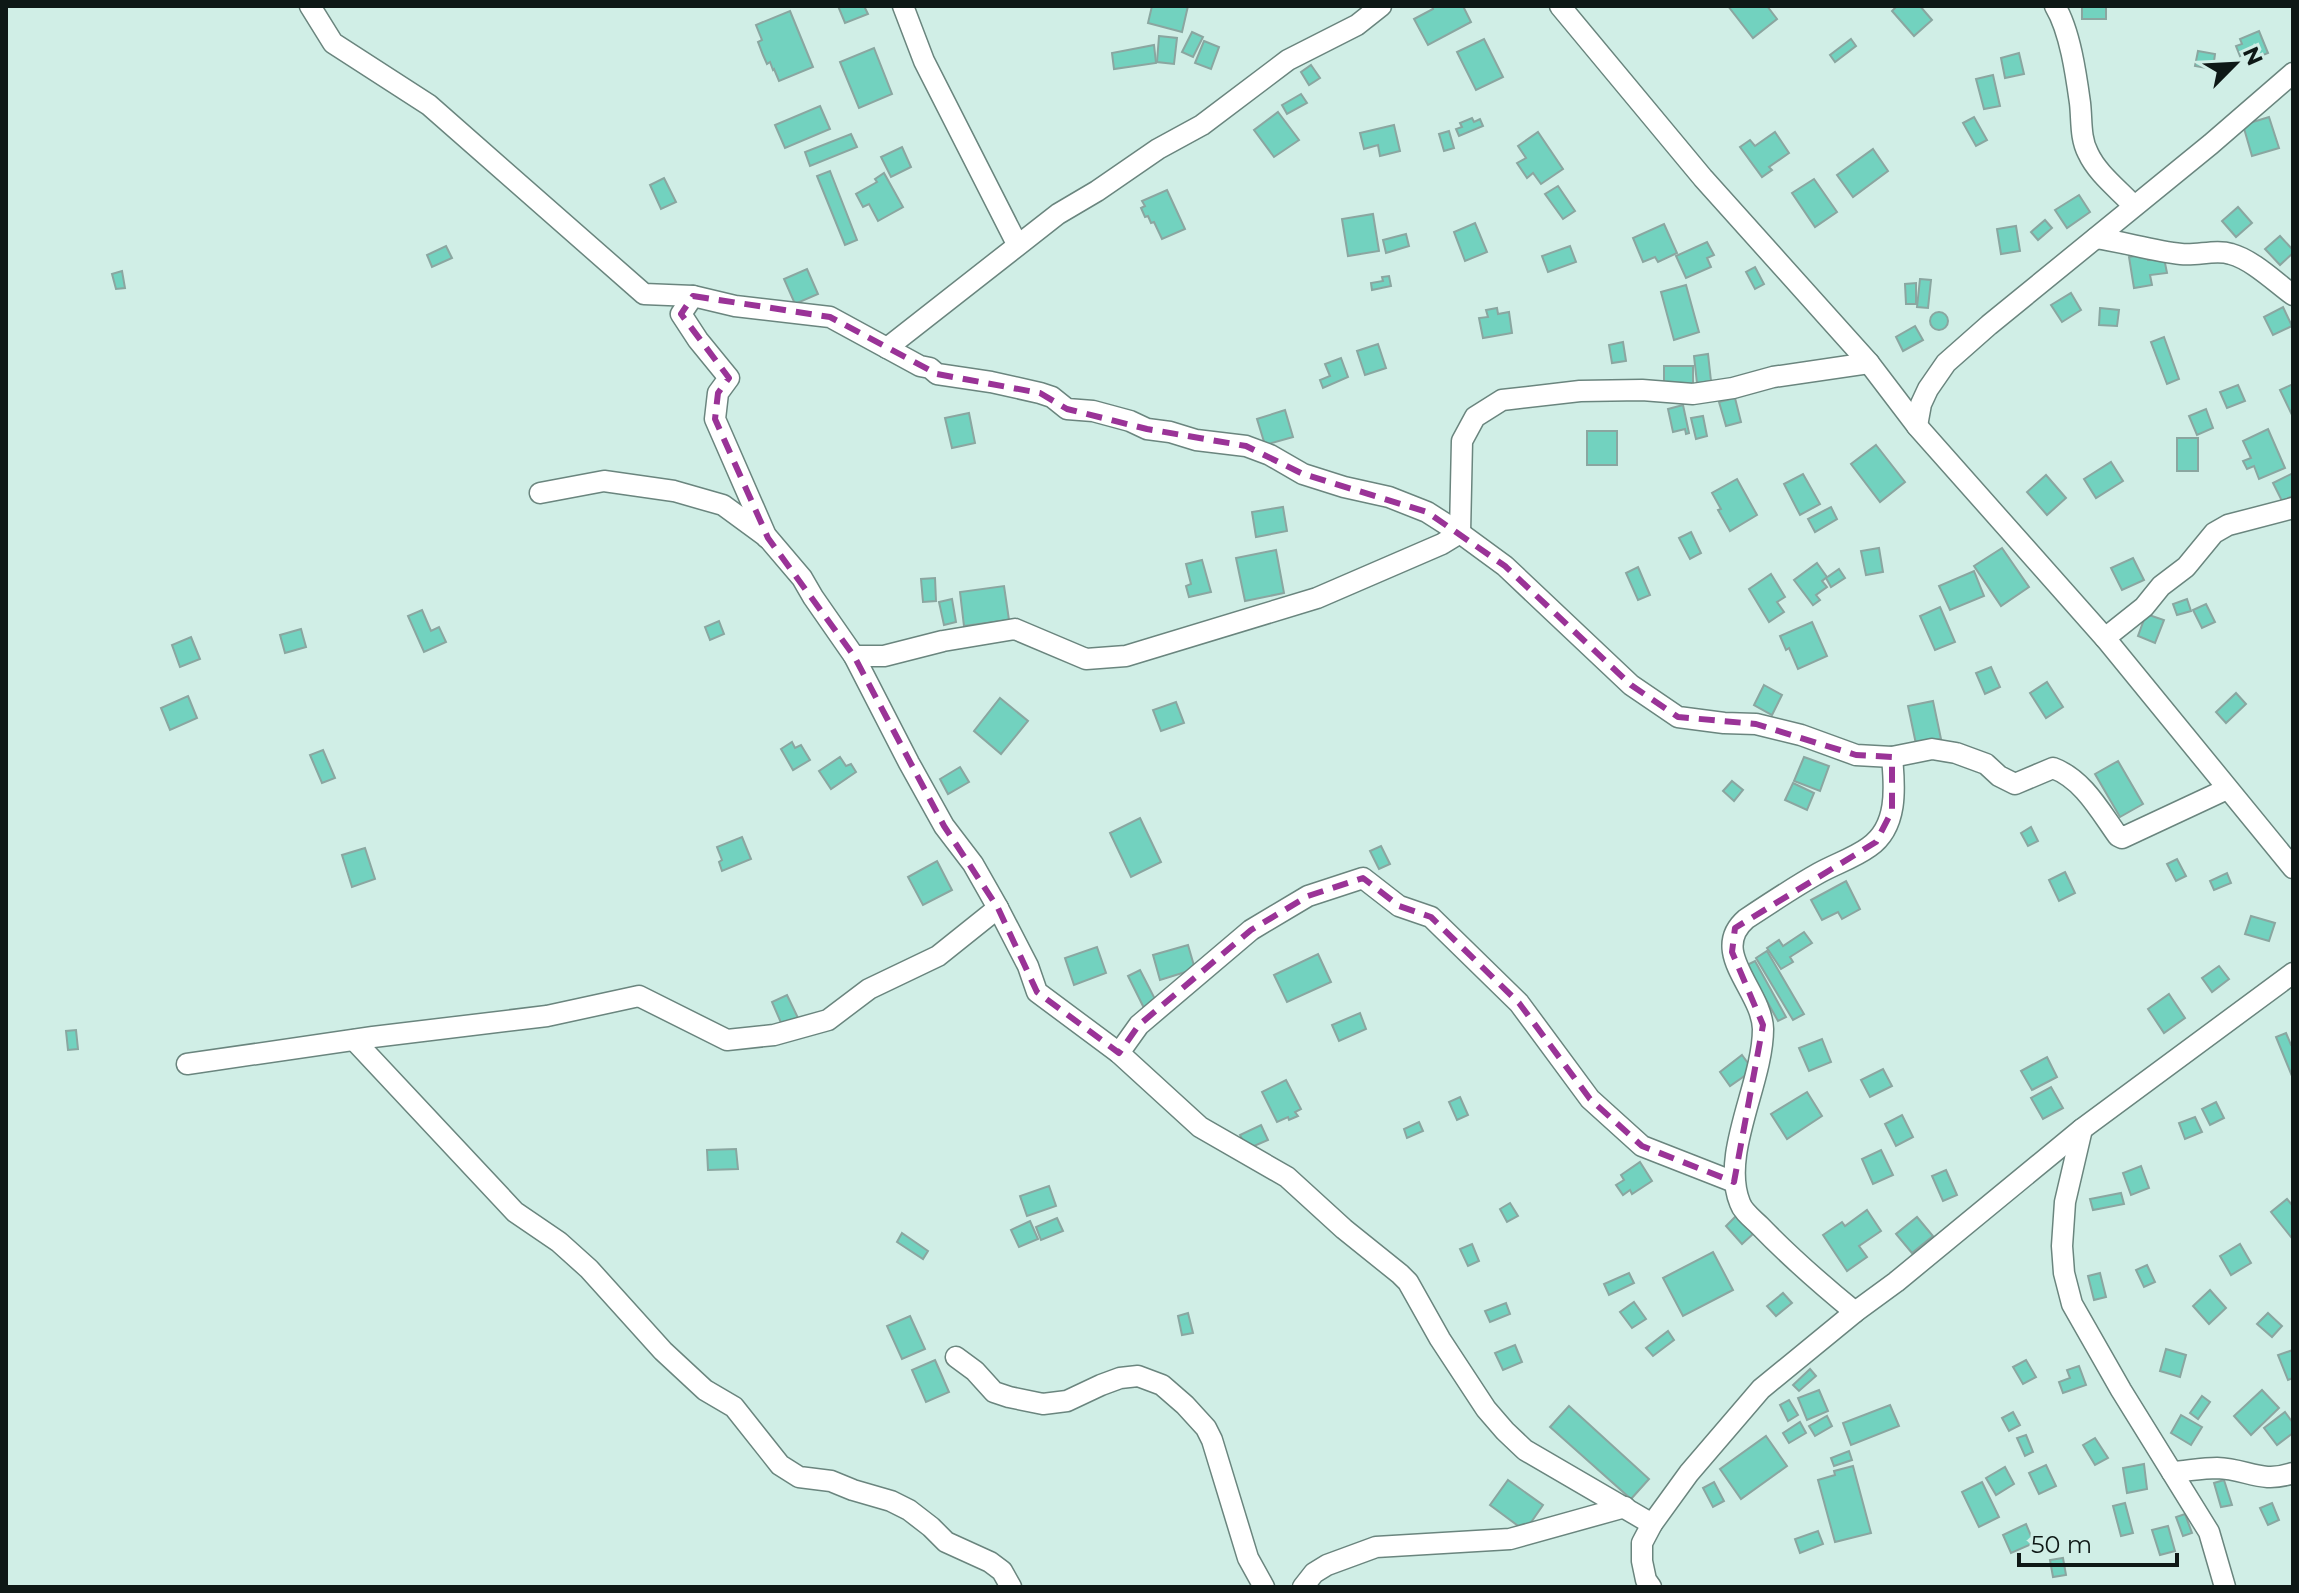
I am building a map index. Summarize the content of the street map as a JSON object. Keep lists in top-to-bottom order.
{
  "scale_bar": "50 m",
  "north": "top right"
}
